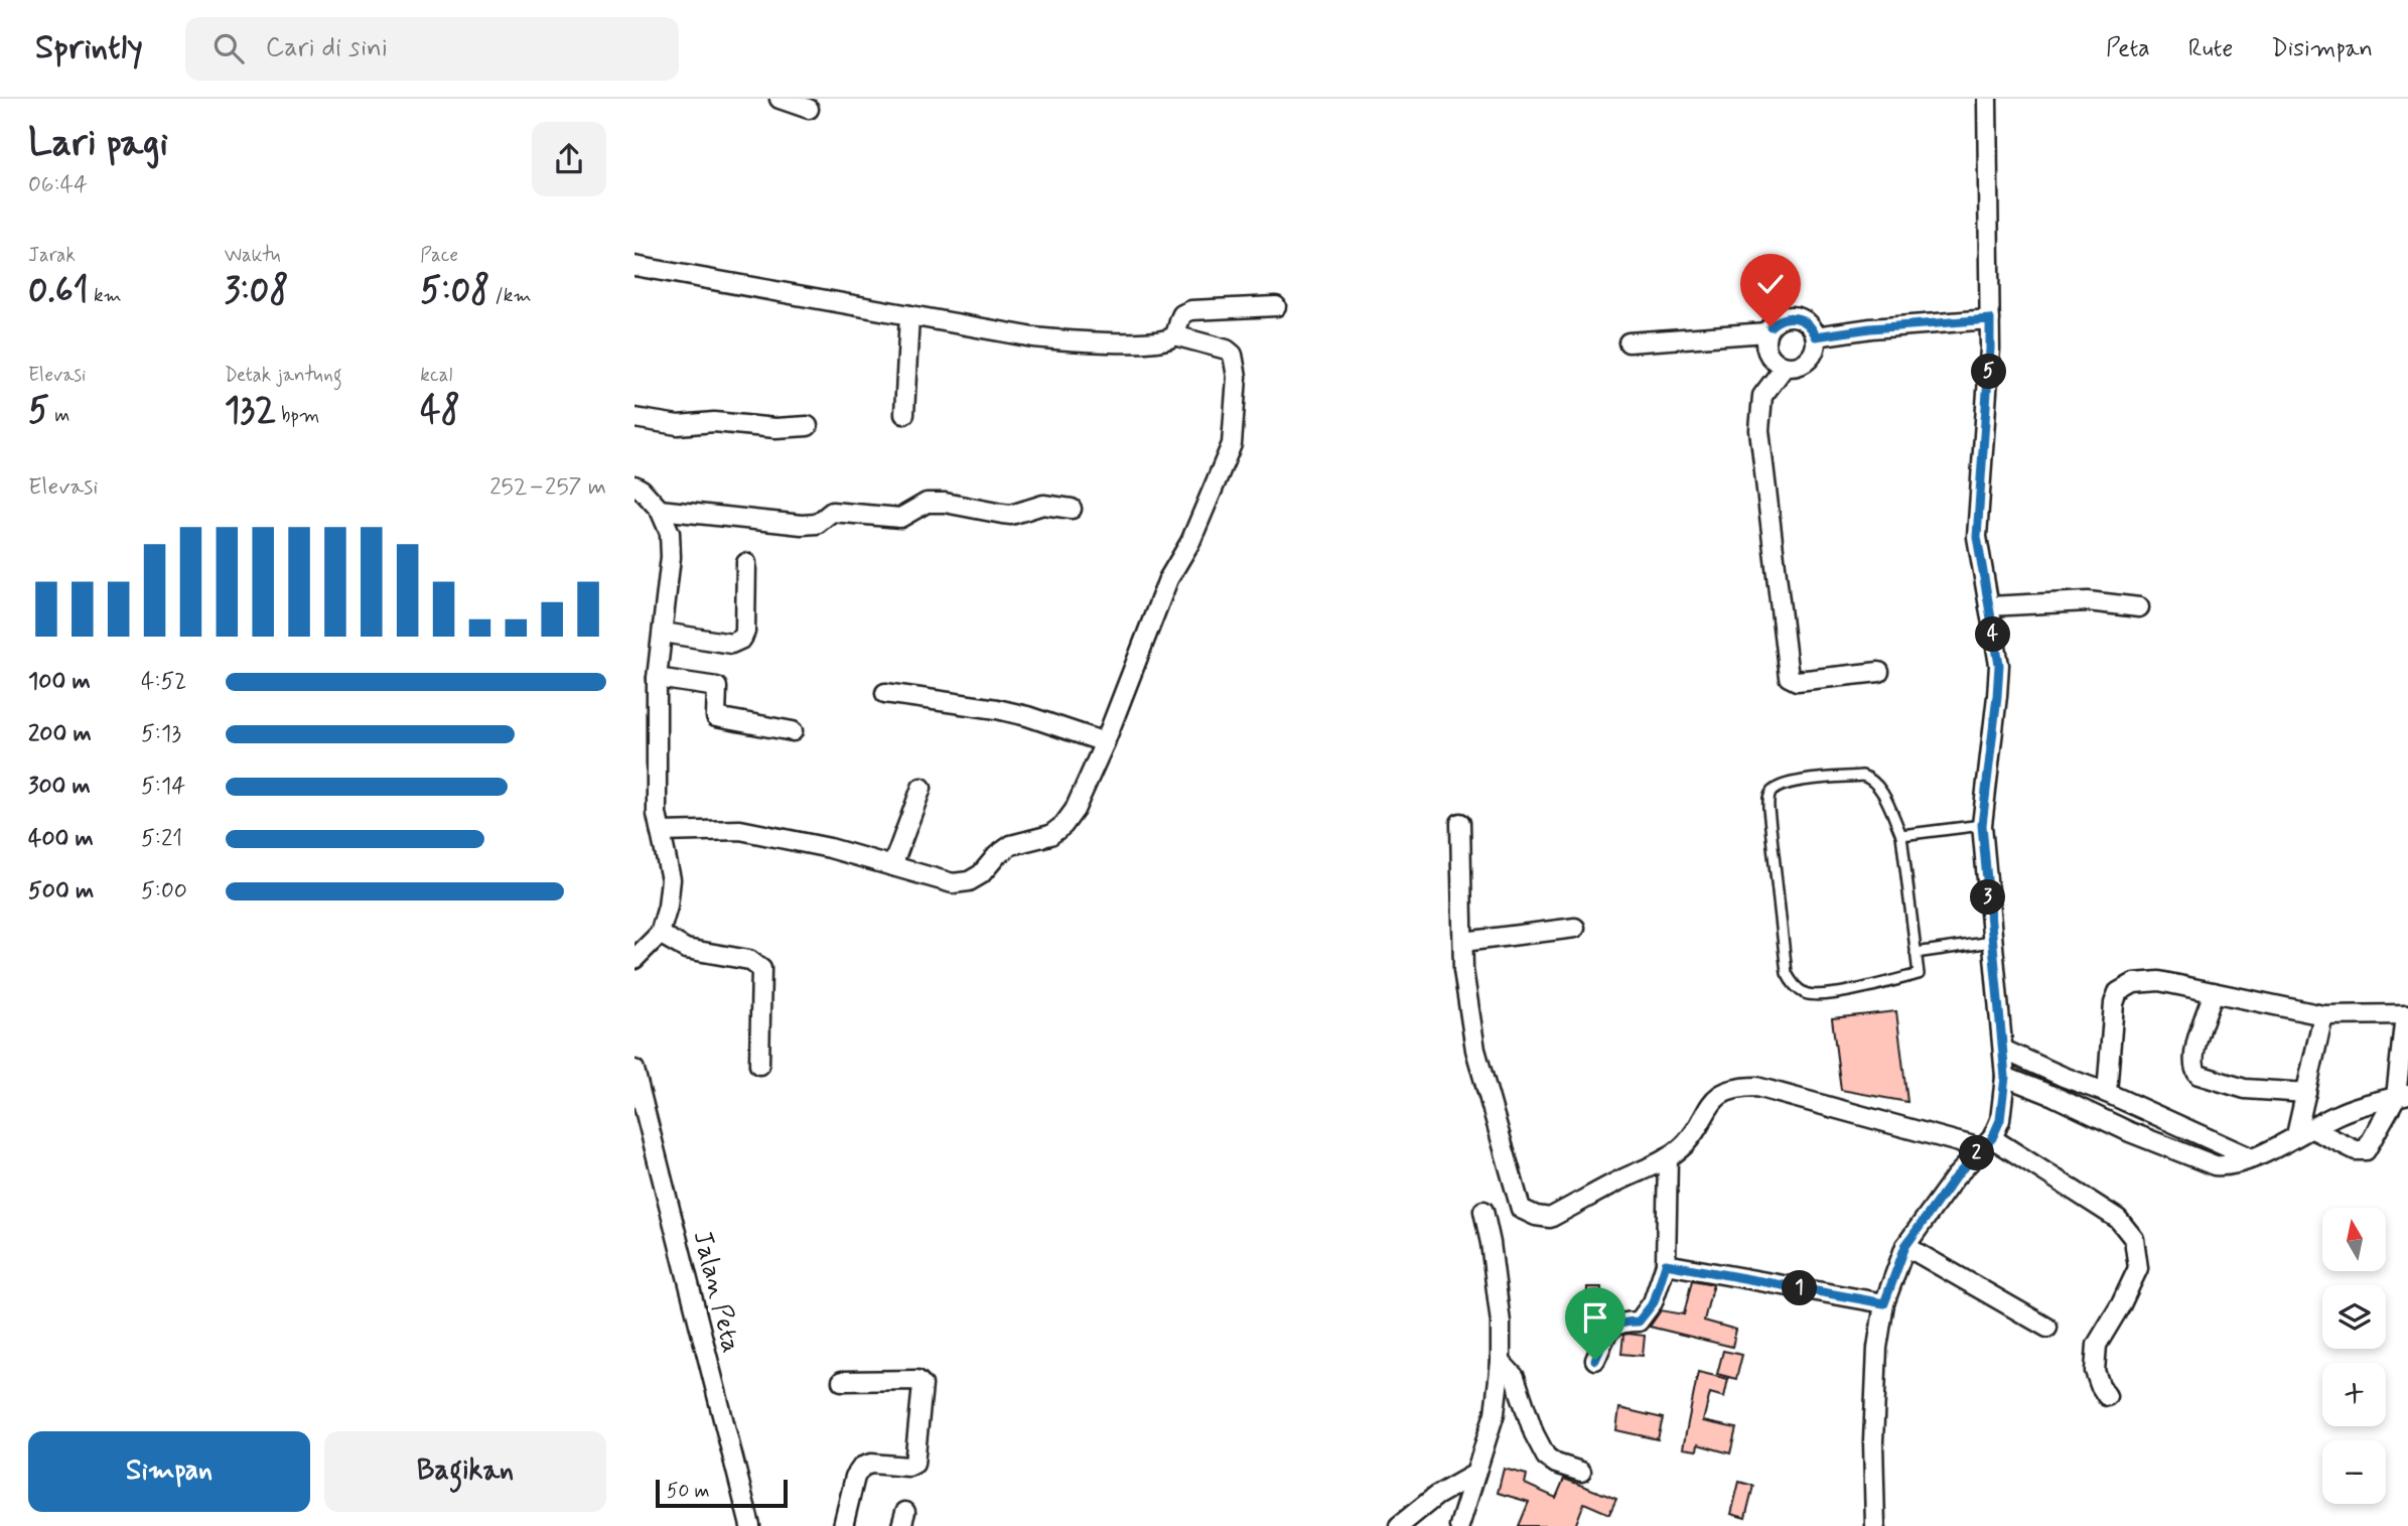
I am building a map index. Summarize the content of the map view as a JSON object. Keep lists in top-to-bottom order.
{
  "streets": {
    "street": ["Jalan Peta"]
  },
  "scale_bar": "50 m",
  "north": "top",
  "page": {
    "header": "Sprintly",
    "search": "Cari di sini",
    "nav": ["Peta", "Rute", "Disimpan"],
    "heading": ["Lari pagi", "06:44"],
    "stats": [
      ["Jarak", "0.61 km"],
      ["Waktu", "3:08"],
      ["Pace", "5:08 /km"],
      ["Elevasi", "5 m"],
      ["Detak jantung", "132 bpm"],
      ["kcal", "48"]
    ],
    "pins": [
      "5",
      "4",
      "3",
      "2",
      "1"
    ],
    "chart": ["Elevasi", "252–257 m"],
    "list": [
      {
        "name": "100 m",
        "note": "4:52"
      },
      {
        "name": "200 m",
        "note": "5:13"
      },
      {
        "name": "300 m",
        "note": "5:14"
      },
      {
        "name": "400 m",
        "note": "5:21"
      },
      {
        "name": "500 m",
        "note": "5:00"
      }
    ],
    "map_buttons": ["+", "−"],
    "buttons": ["Simpan", "Bagikan"],
    "scale": "50 m"
  }
}
